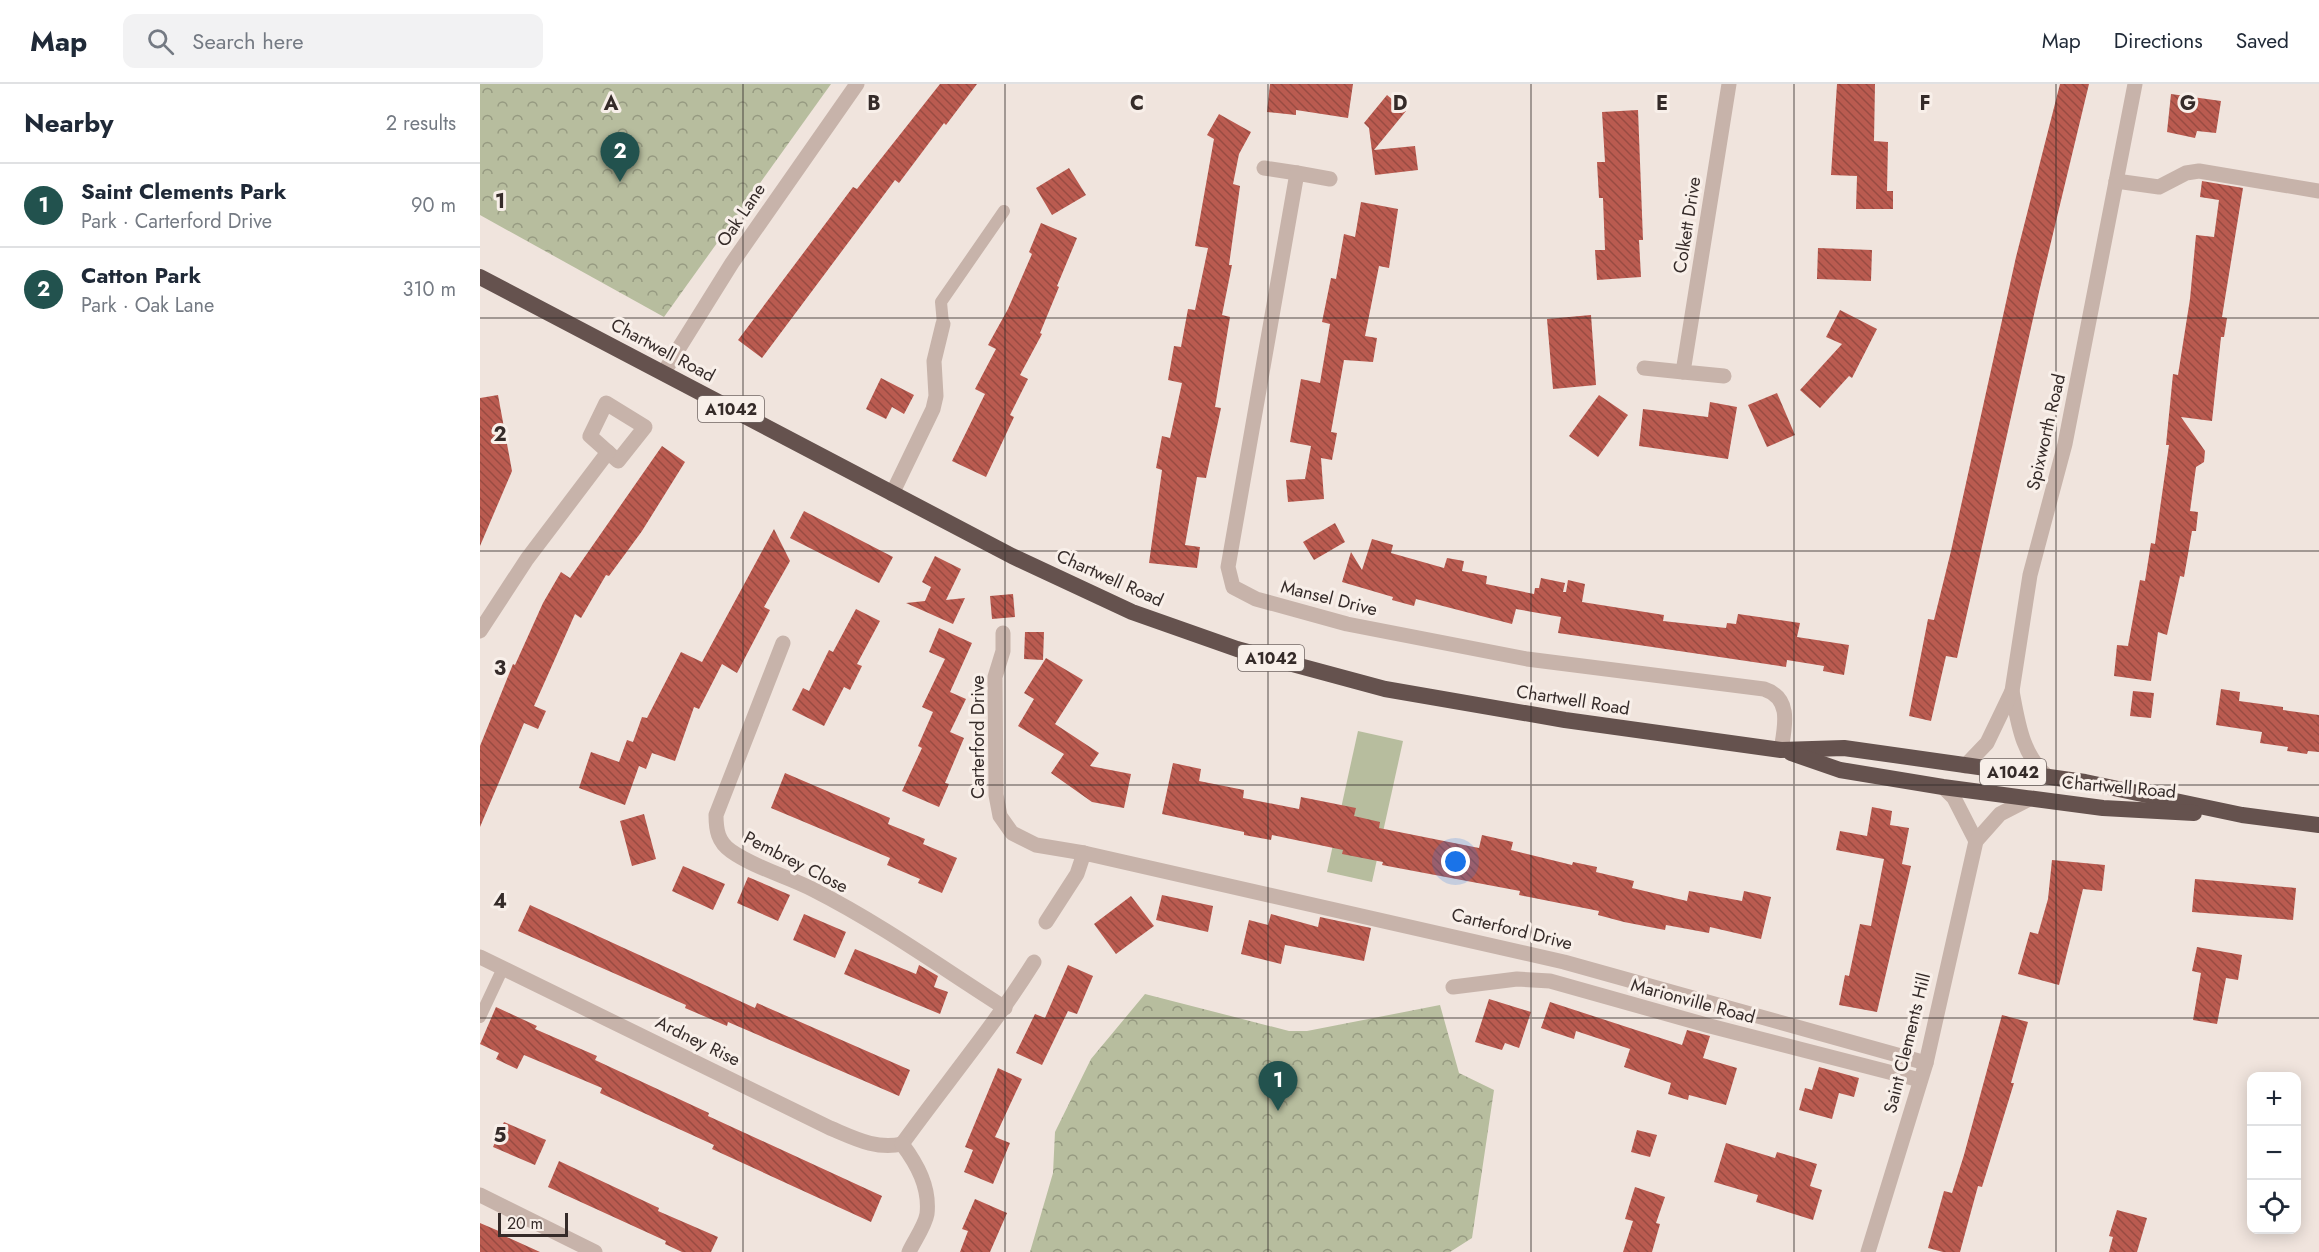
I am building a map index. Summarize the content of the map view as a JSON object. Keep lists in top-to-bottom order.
{
  "streets": {
    "highway": ["Chartwell Road", "A1042"],
    "street": [
      "Oak Lane",
      "Colkett Drive",
      "Spixworth Road",
      "Mansel Drive",
      "Carterford Drive",
      "Pembrey Close",
      "Marionville Road",
      "Ardney Rise",
      "Saint Clements Hill"
    ]
  },
  "crossings": [
    ["Oak Lane", "Chartwell Road"],
    ["Chartwell Road", "Spixworth Road"],
    ["Chartwell Road", "Mansel Drive"],
    ["Chartwell Road", "Saint Clements Hill"],
    ["Carterford Drive", "Saint Clements Hill"],
    ["Marionville Road", "Saint Clements Hill"]
  ],
  "scale_bar": "20 m",
  "page": {
    "header": "Map",
    "search": "Search here",
    "nav": ["Map", "Directions", "Saved"],
    "heading": ["Nearby", "2 results"],
    "pins": ["2", "1"],
    "list": [
      {
        "mark": "1",
        "name": "Saint Clements Park",
        "note": "Park · Carterford Drive",
        "value": "90 m"
      },
      {
        "mark": "2",
        "name": "Catton Park",
        "note": "Park · Oak Lane",
        "value": "310 m"
      }
    ],
    "map_buttons": ["+", "−"],
    "scale": "20 m"
  },
  "grid": {
    "columns": [
      "A",
      "B",
      "C",
      "D",
      "E",
      "F",
      "G"
    ],
    "rows": [
      "1",
      "2",
      "3",
      "4",
      "5"
    ]
  }
}
